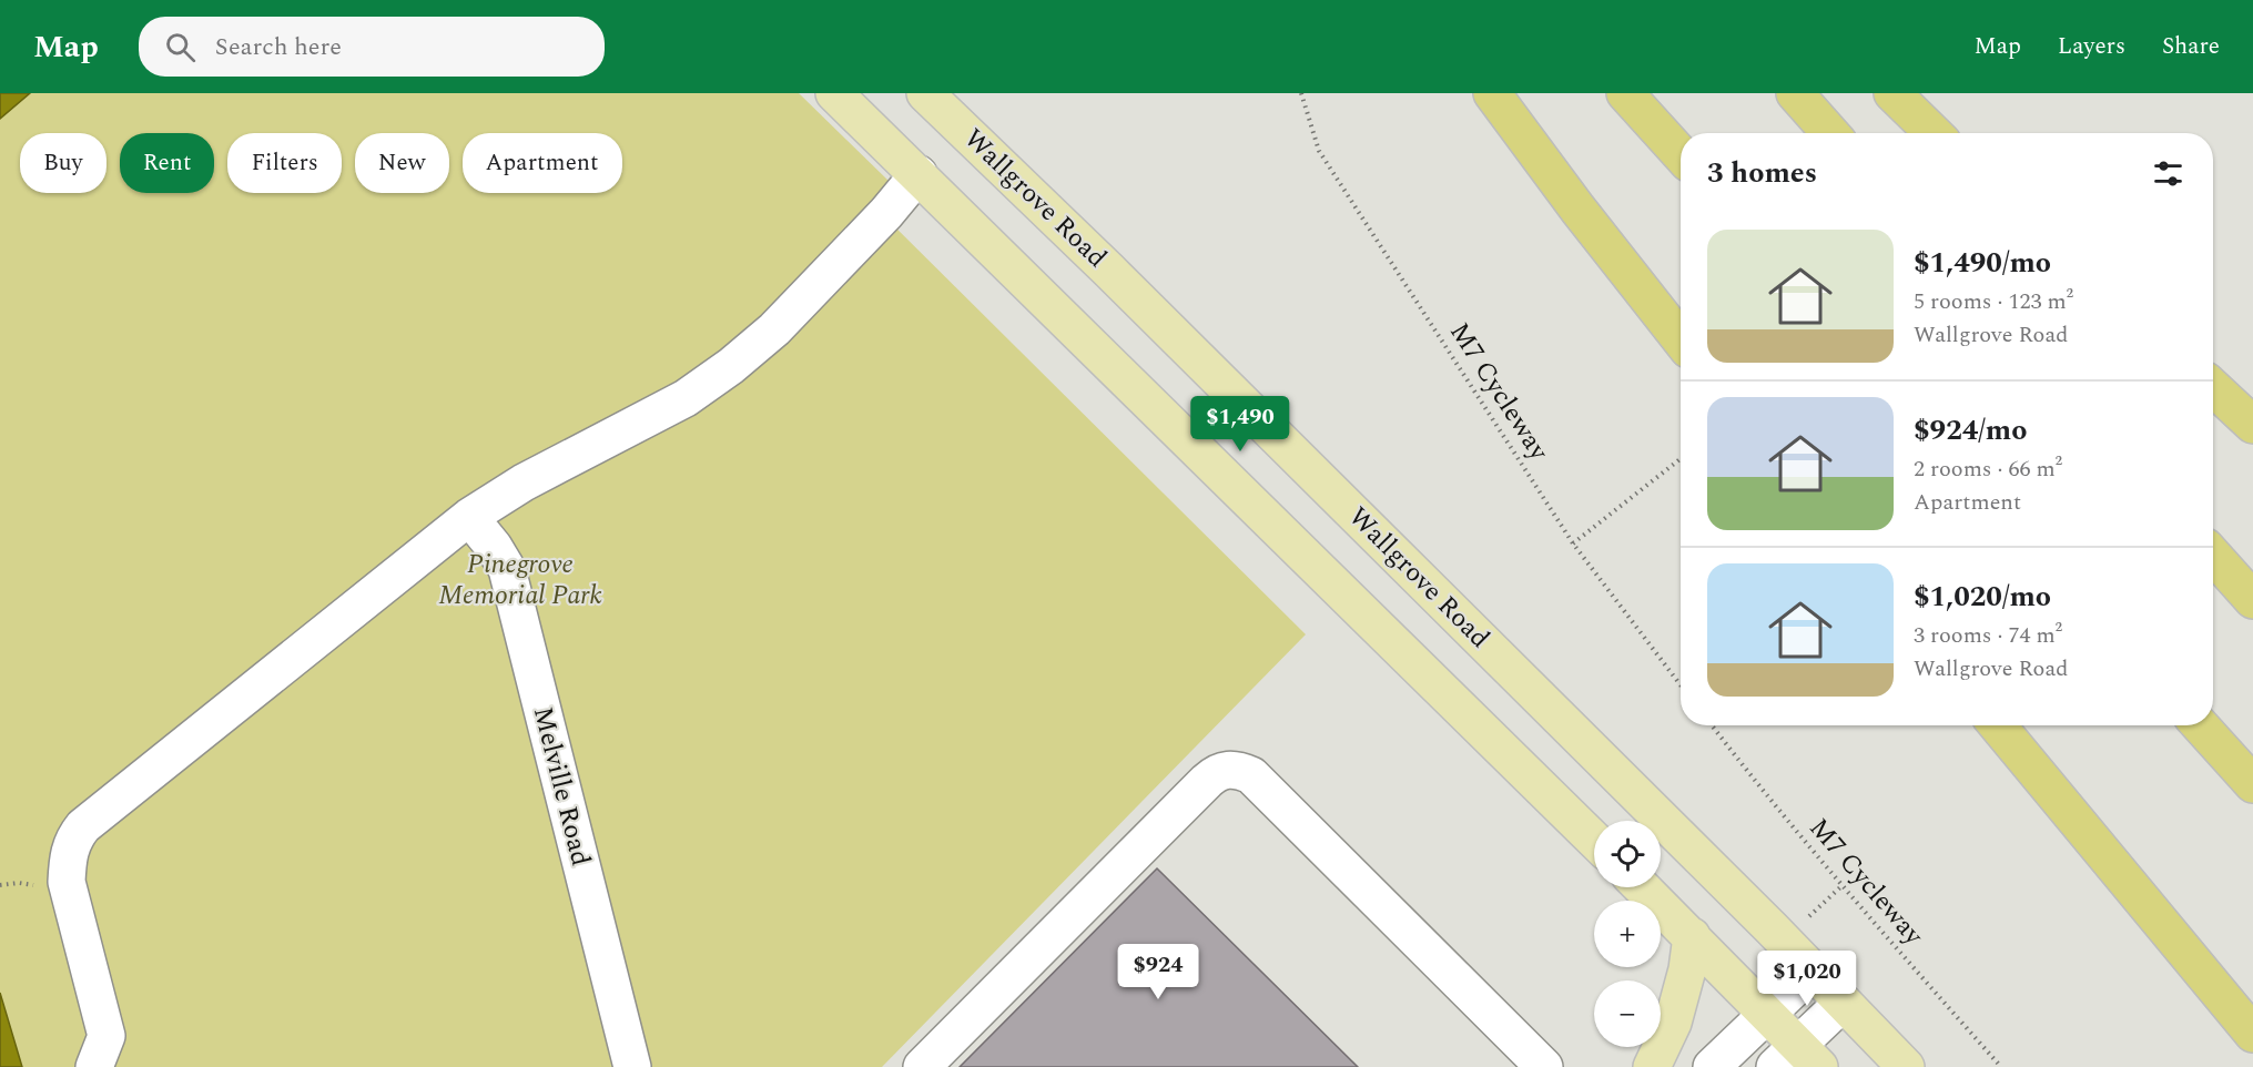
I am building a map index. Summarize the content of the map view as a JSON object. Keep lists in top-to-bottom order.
{
  "streets": {
    "main road": ["Wallgrove Road"],
    "street": ["Melville Road"],
    "path": ["M7 Cycleway"]
  },
  "parks": ["Pinegrove Memorial Park"],
  "page": {
    "header": "Map",
    "search": "Search here",
    "nav": ["Map", "Layers", "Share"],
    "chip": [
      "Buy",
      "Rent",
      "Filters",
      "New",
      "Apartment"
    ],
    "heading": "3 homes",
    "list": [
      {
        "name": "$1,490/mo",
        "note": "5 rooms · 123 m² · Wallgrove Road"
      },
      {
        "name": "$924/mo",
        "note": "2 rooms · 66 m² · Apartment"
      },
      {
        "name": "$1,020/mo",
        "note": "3 rooms · 74 m² · Wallgrove Road"
      }
    ],
    "price": ["$1,490", "$924", "$1,020"],
    "map_buttons": ["+", "−"]
  }
}
